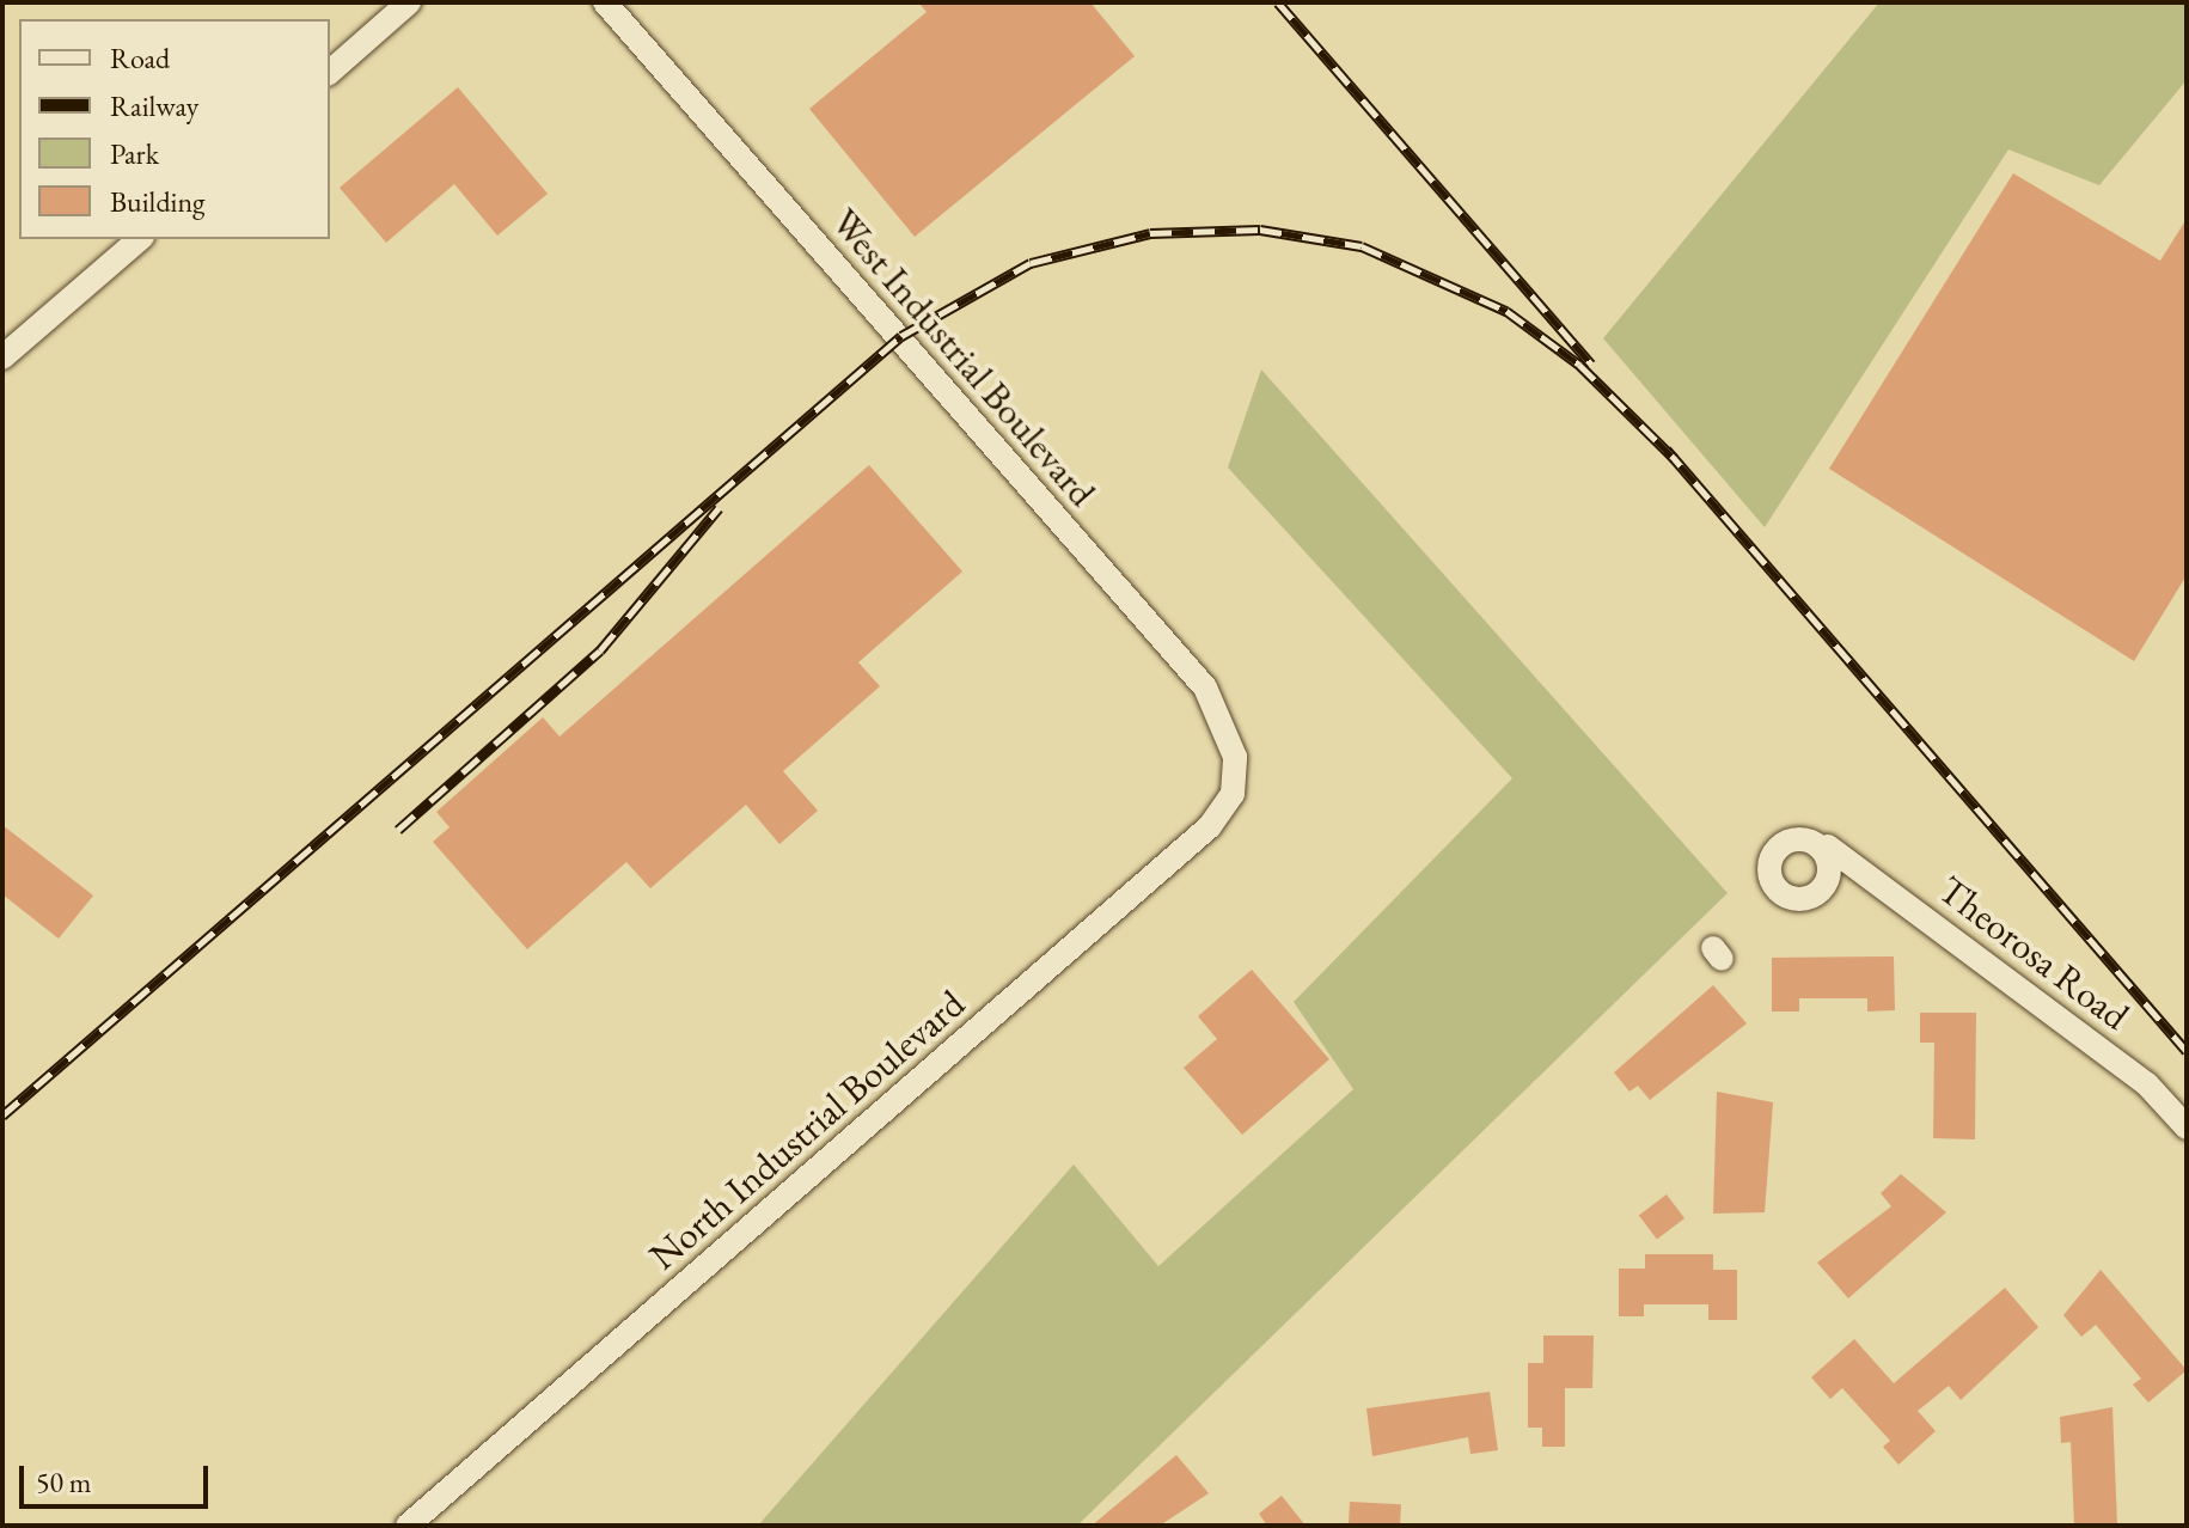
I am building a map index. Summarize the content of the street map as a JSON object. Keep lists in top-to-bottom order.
{
  "streets": {
    "street": ["West Industrial Boulevard", "Theorosa Road", "North Industrial Boulevard"]
  },
  "crossings": [
    ["West Industrial Boulevard", "North Industrial Boulevard"]
  ],
  "legend": [
    "Road",
    "Railway",
    "Park",
    "Building"
  ],
  "scale_bar": "50 m"
}
